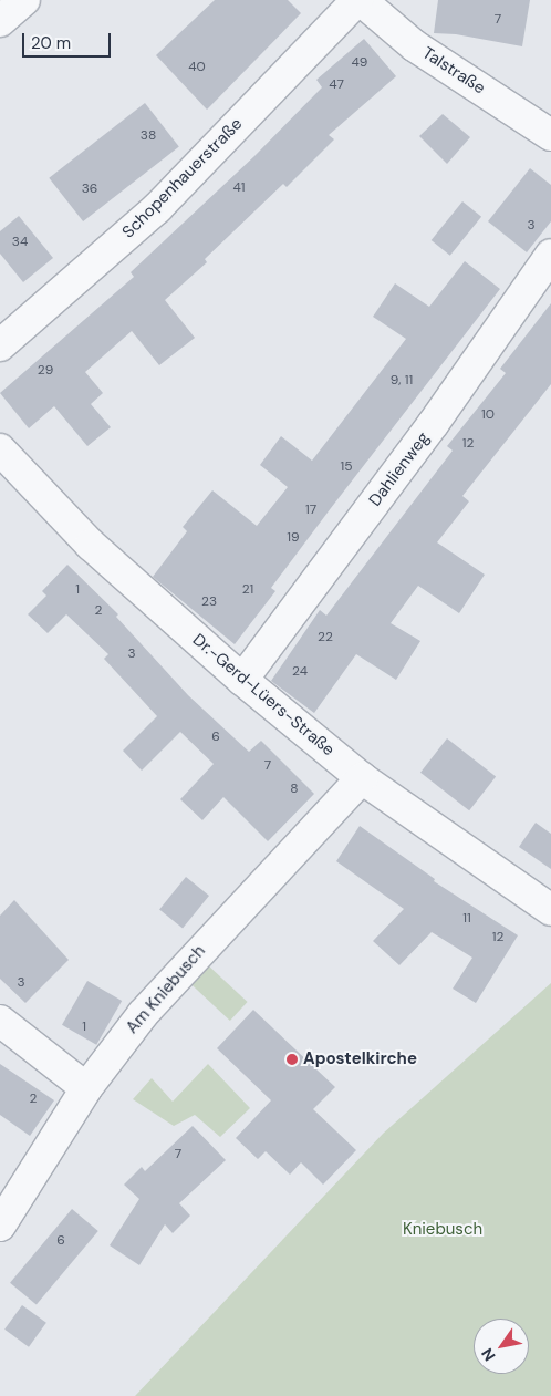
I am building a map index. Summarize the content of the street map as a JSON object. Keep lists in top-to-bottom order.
{
  "streets": {
    "street": [
      "Talstraße",
      "Schopenhauerstraße",
      "Dahlienweg",
      "Dr.-Gerd-Lüers-Straße",
      "Am Kniebusch"
    ]
  },
  "crossings": [
    ["Talstraße", "Schopenhauerstraße"],
    ["Dahlienweg", "Dr.-Gerd-Lüers-Straße"],
    ["Dr.-Gerd-Lüers-Straße", "Am Kniebusch"]
  ],
  "parks": ["Kniebusch"],
  "places": ["Apostelkirche"],
  "house_numbers": [
    "7",
    "49",
    "40",
    "47",
    "38",
    "41",
    "36",
    "3",
    "34",
    "29",
    "9, 11",
    "10",
    "12",
    "15",
    "17",
    "19",
    "1",
    "21",
    "23",
    "2",
    "22",
    "3",
    "24",
    "6",
    "7",
    "8",
    "11",
    "12",
    "3",
    "1",
    "2",
    "7",
    "6"
  ],
  "scale_bar": "20 m",
  "north": "bottom left"
}
